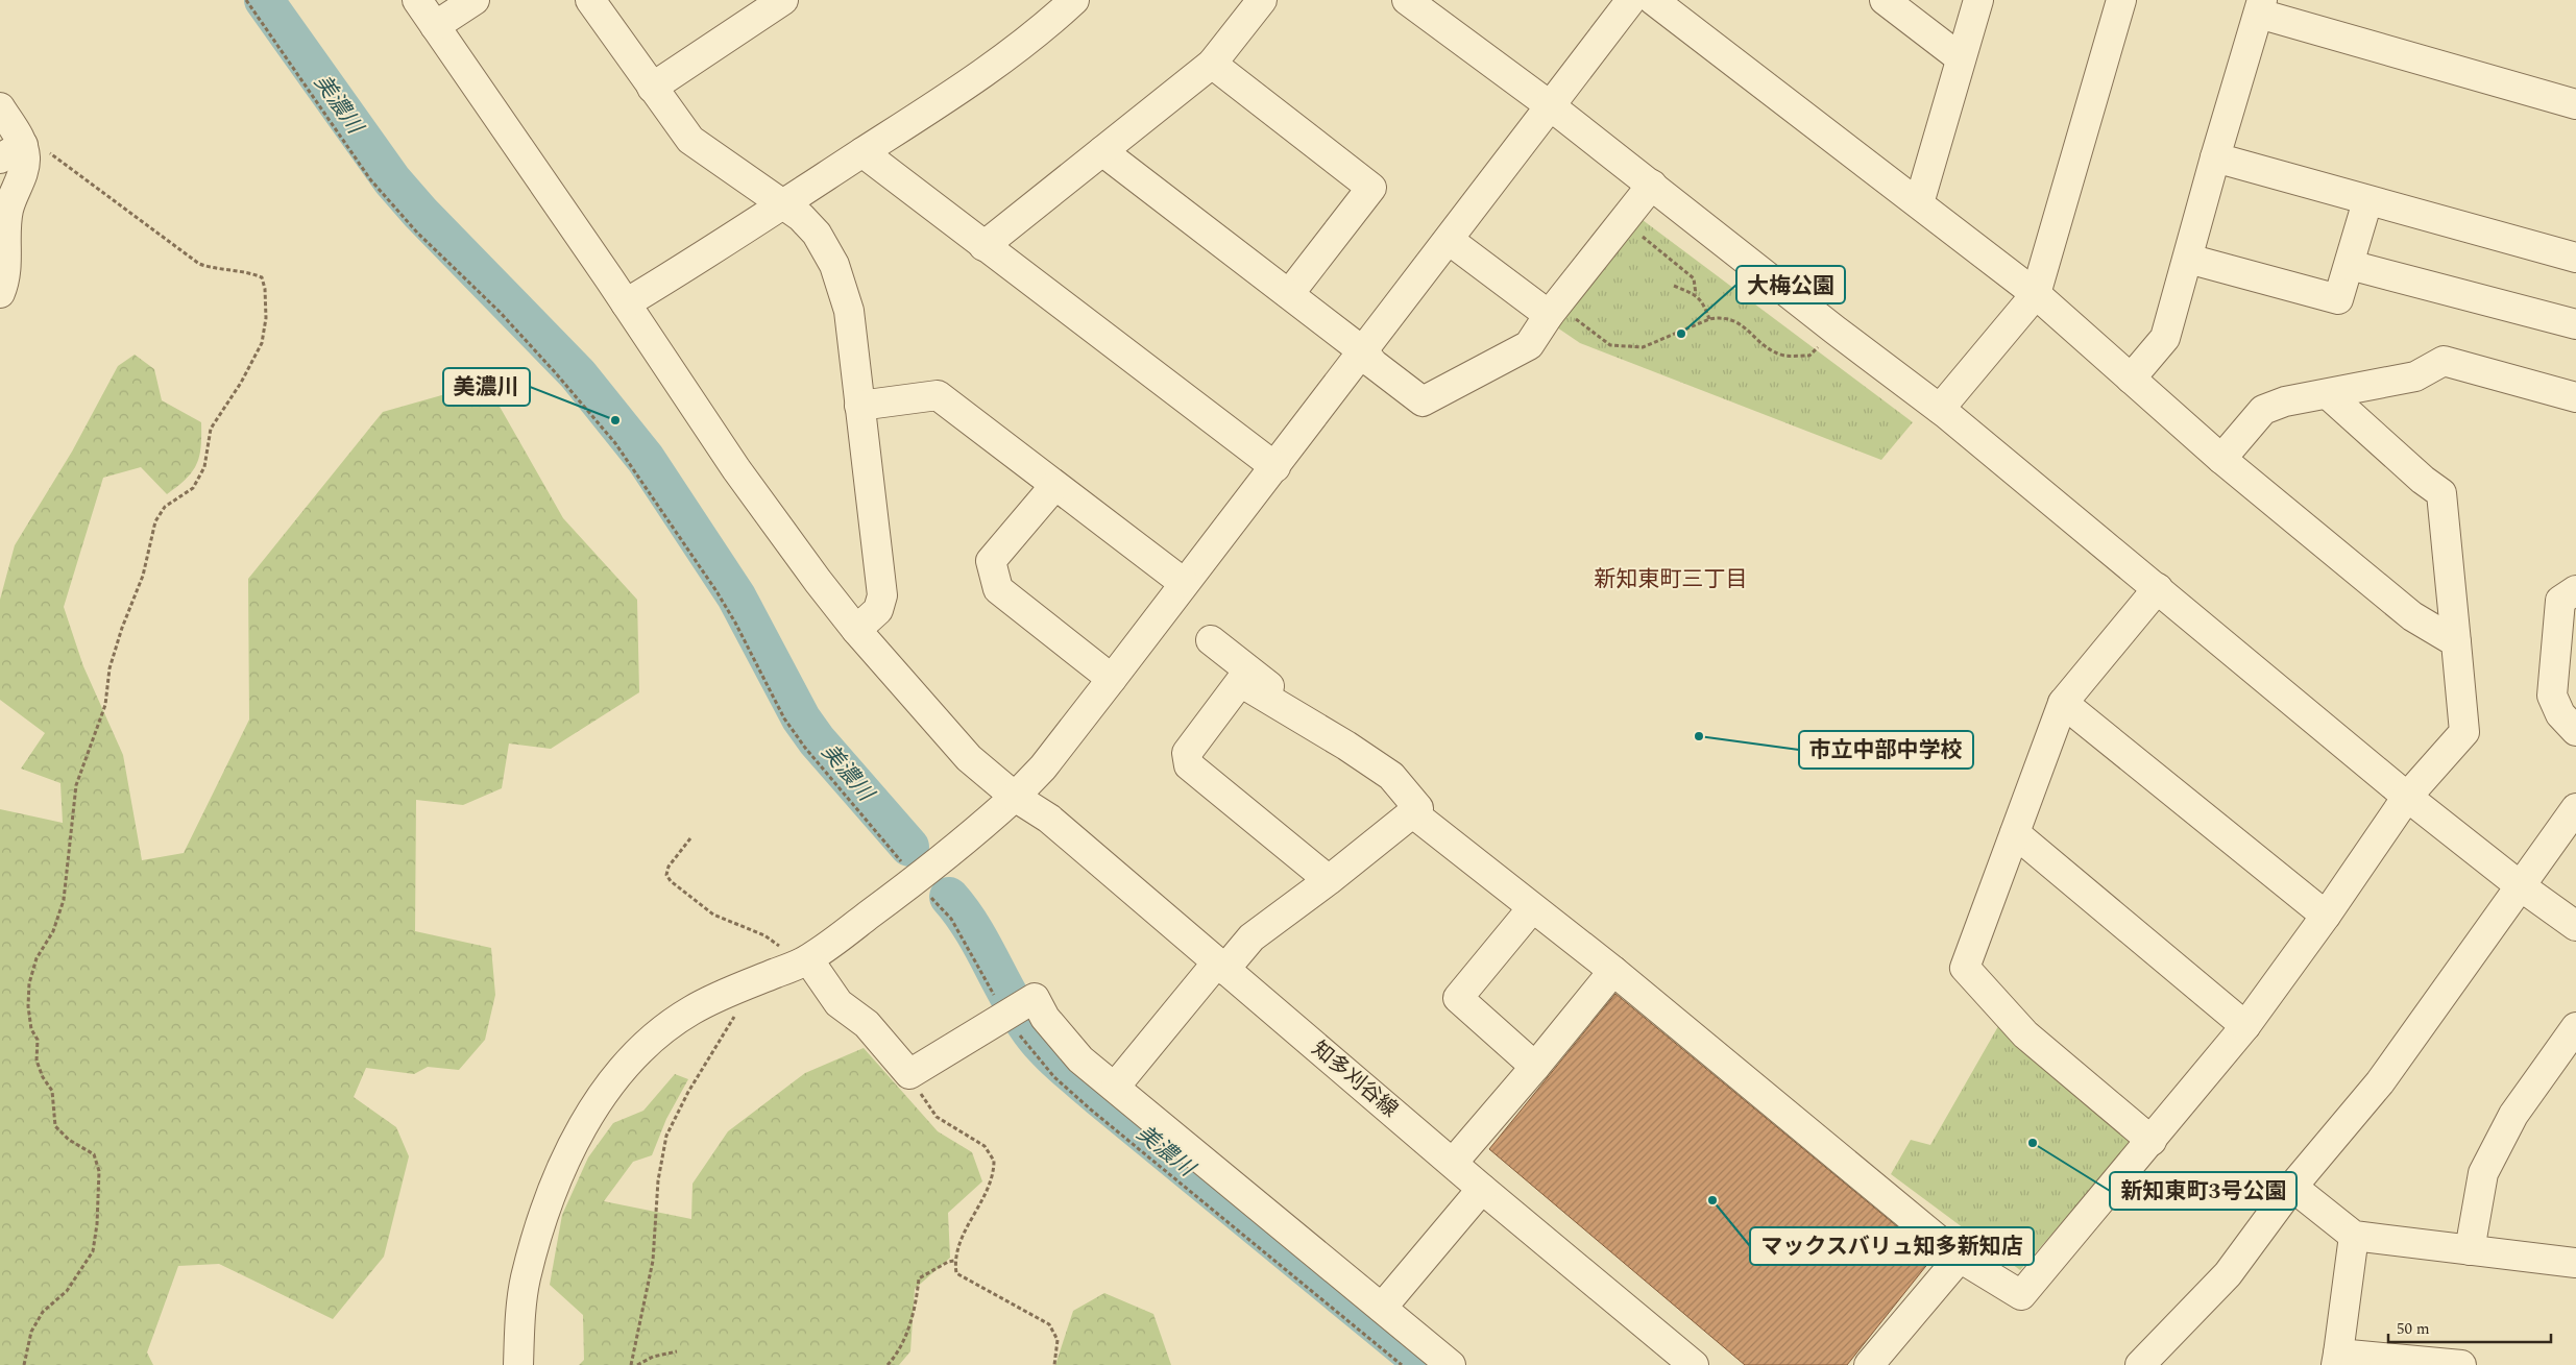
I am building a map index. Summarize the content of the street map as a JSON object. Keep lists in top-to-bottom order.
{
  "streets": {
    "street": ["知多刈谷線"]
  },
  "districts": ["新知東町三丁目"],
  "water": ["美濃川"],
  "places": [
    "大梅公園",
    "美濃川",
    "市立中部中学校",
    "新知東町3号公園",
    "マックスバリュ知多新知店"
  ],
  "scale_bar": "50 m"
}
